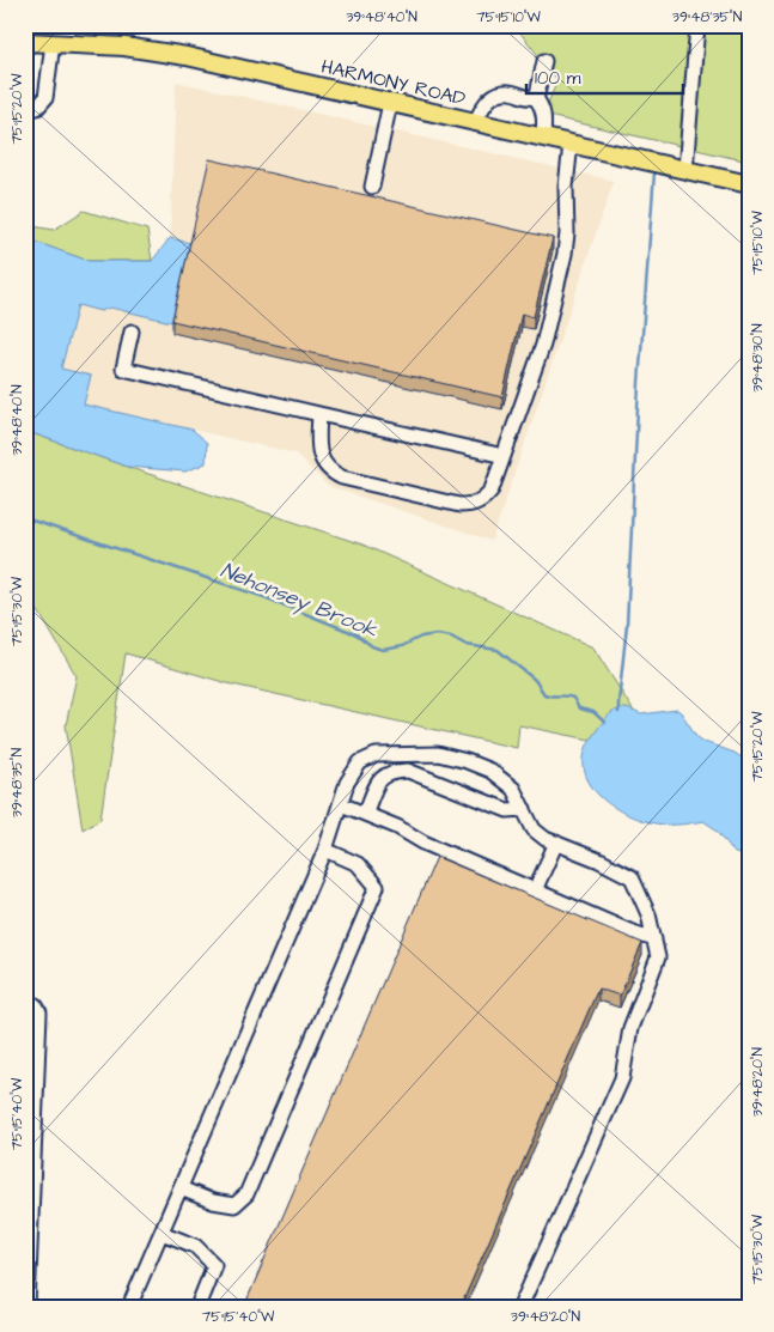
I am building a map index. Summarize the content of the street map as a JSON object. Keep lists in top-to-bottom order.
{
  "streets": {
    "main road": ["HARMONY ROAD"]
  },
  "water": ["Nehonsey Brook"],
  "scale_bar": "100 m",
  "coordinates": [
    "39°48'40\"N",
    "75°15'10\"W",
    "39°48'35\"N",
    "75°15'20\"W",
    "39°48'30\"N",
    "75°15'30\"W",
    "39°48'20\"N",
    "75°15'40\"W"
  ]
}
